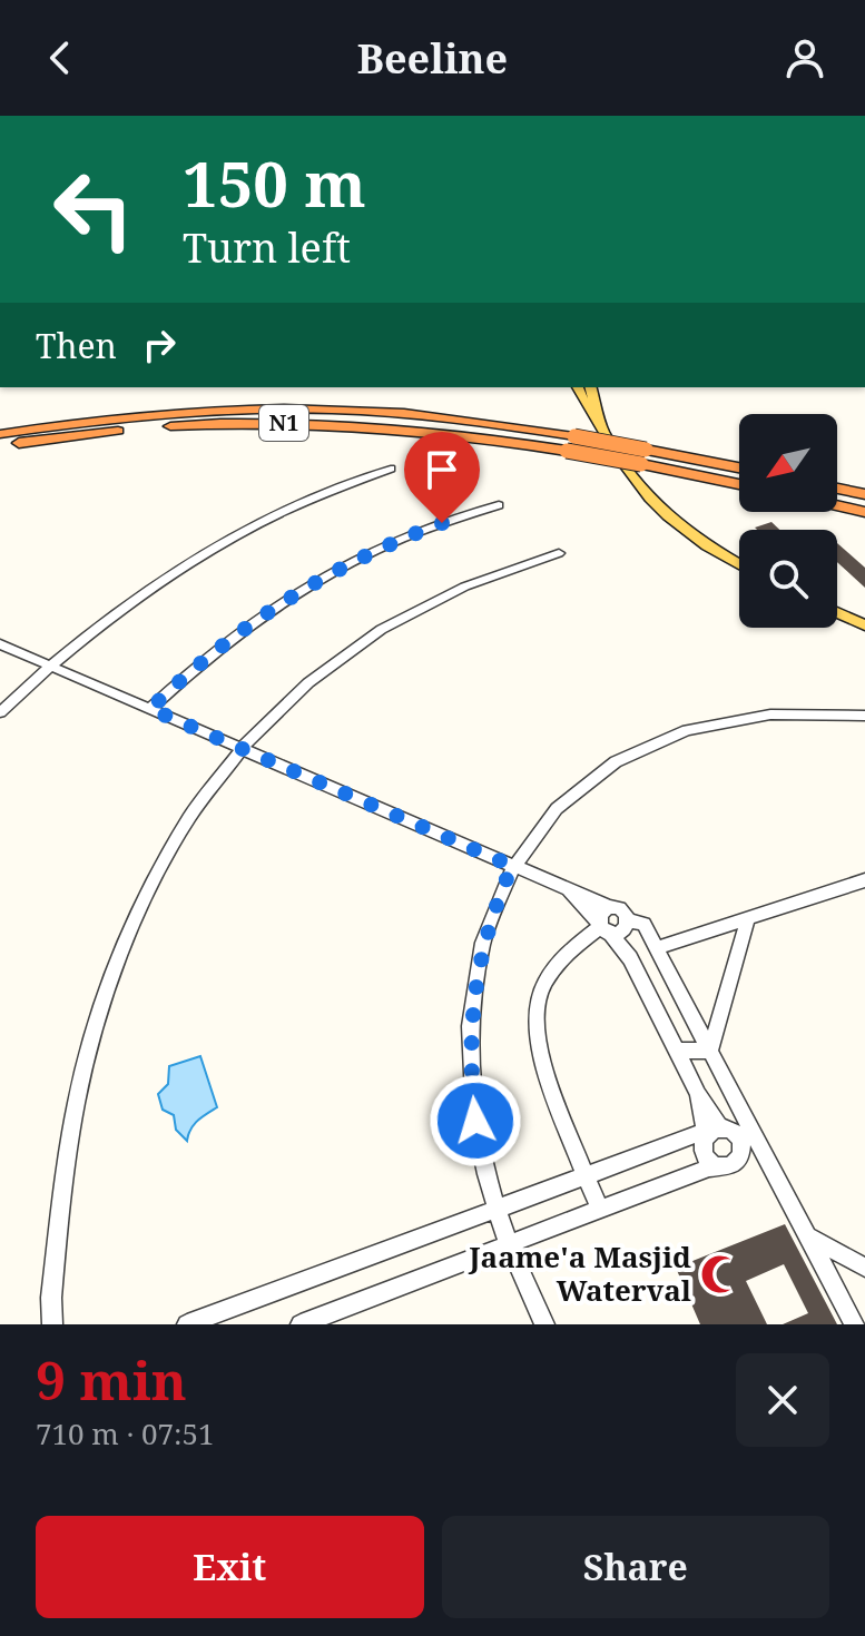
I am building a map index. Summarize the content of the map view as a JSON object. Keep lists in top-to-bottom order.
{
  "streets": {
    "highway": ["N1"]
  },
  "places": {
    "mosque": ["Jaame'a Masjid Waterval"]
  },
  "north": "bottom left",
  "page": {
    "header": "Beeline",
    "turn": ["150 m", "Turn left"],
    "then": "Then",
    "heading": ["9 min", "710 m · 07:51"],
    "buttons": ["Exit", "Share"]
  }
}
